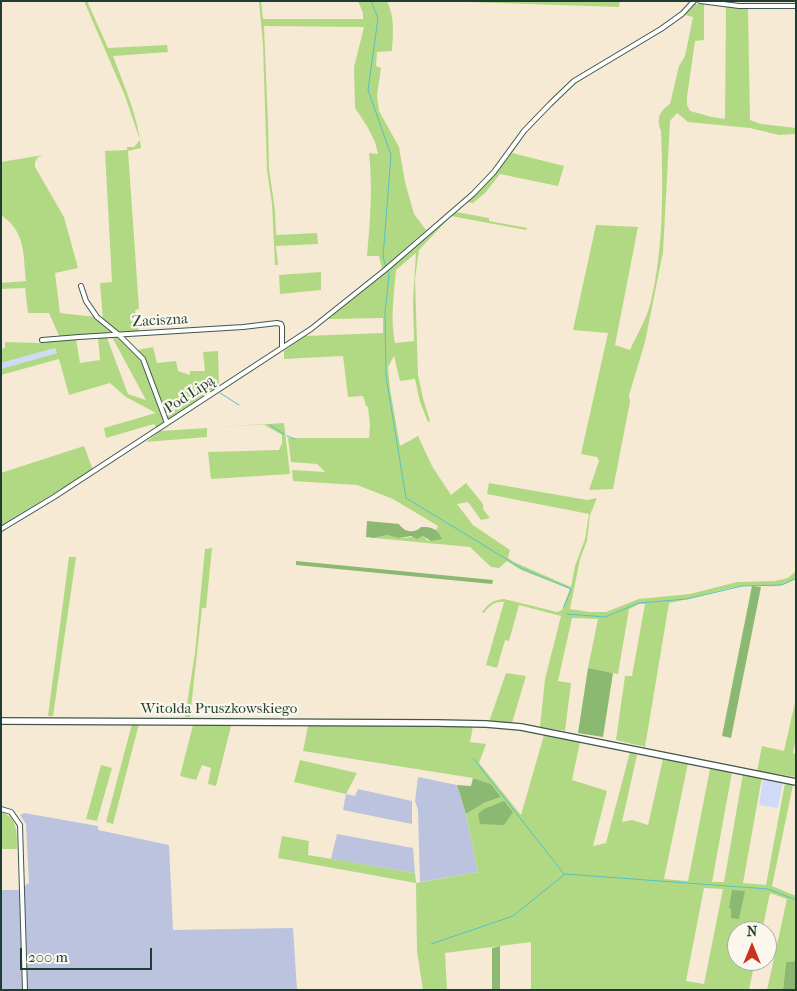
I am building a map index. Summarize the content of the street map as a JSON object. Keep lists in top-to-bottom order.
{
  "streets": {
    "street": ["Zaciszna", "Pod Lipą", "Witolda Pruszkowskiego"]
  },
  "crossings": [
    ["Zaciszna", "Pod Lipą"]
  ],
  "scale_bar": "200 m",
  "north": "top"
}
